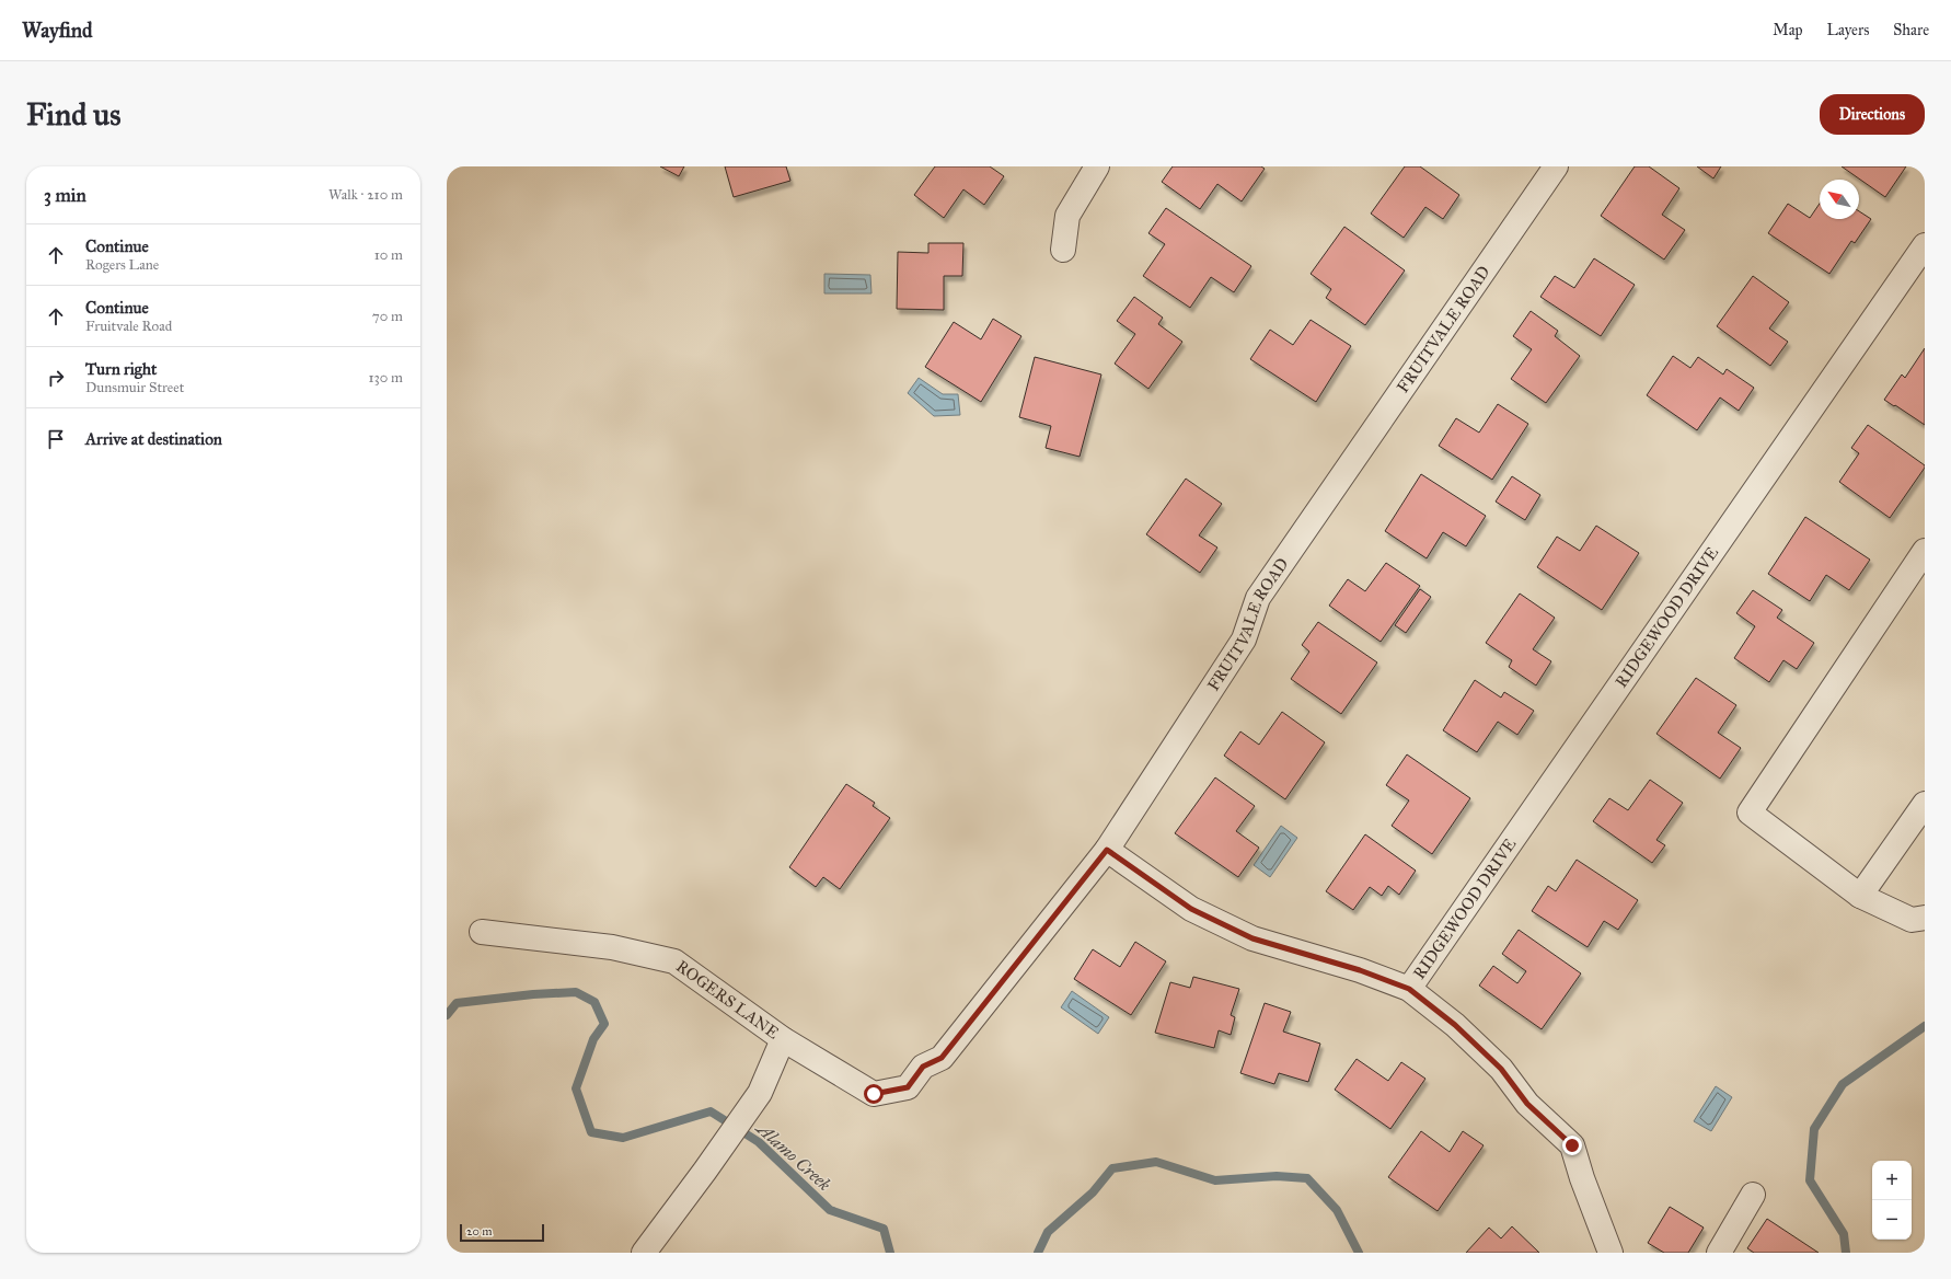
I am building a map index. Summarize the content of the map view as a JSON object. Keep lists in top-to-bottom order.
{
  "streets": {
    "street": ["FRUITVALE ROAD", "RIDGEWOOD DRIVE", "ROGERS LANE"]
  },
  "crossings": [
    ["FRUITVALE ROAD", "ROGERS LANE"]
  ],
  "water": ["Alamo Creek"],
  "scale_bar": "20 m",
  "north": "top left",
  "page": {
    "header": "Wayfind",
    "nav": ["Map", "Layers", "Share"],
    "buttons": "Directions",
    "title": "Find us",
    "heading": ["3 min", "Walk · 210 m"],
    "list": [
      ["Continue", "Rogers Lane", "10 m"],
      ["Continue", "Fruitvale Road", "70 m"],
      ["Turn right", "Dunsmuir Street", "130 m"],
      "Arrive at destination"
    ],
    "map_buttons": ["+", "−"],
    "scale": "20 m"
  }
}
